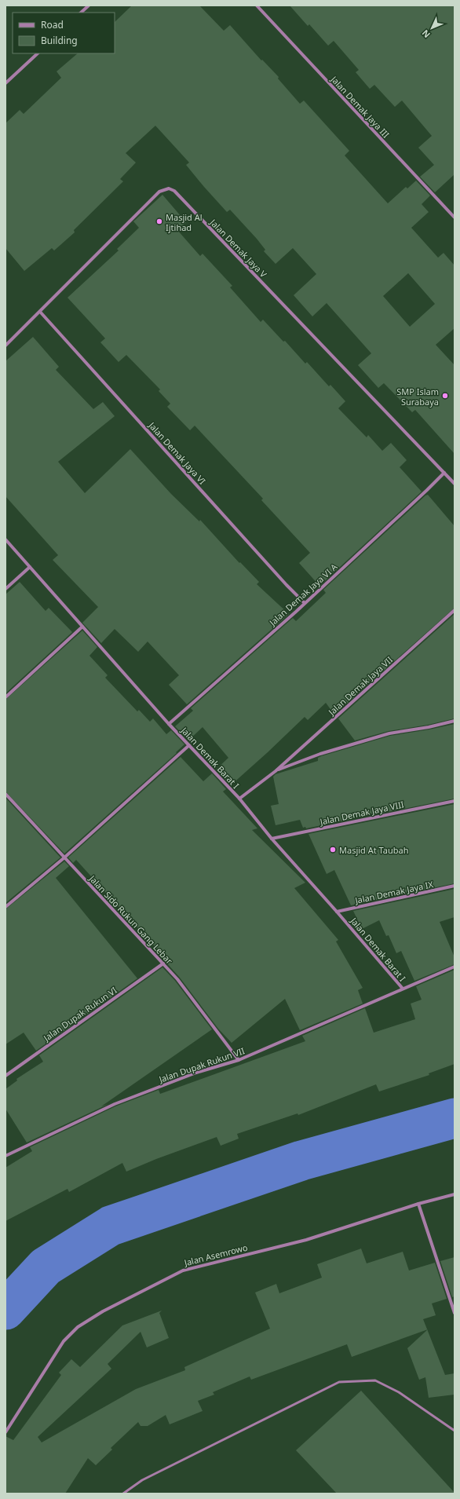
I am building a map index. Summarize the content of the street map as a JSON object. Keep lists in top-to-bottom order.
{
  "streets": {
    "street": [
      "Jalan Demak Jaya III",
      "Jalan Demak Jaya V",
      "Jalan Demak Jaya VI",
      "Jalan Demak Jaya VI A",
      "Jalan Demak Jaya VII",
      "Jalan Demak Barat I",
      "Jalan Demak Jaya VIII",
      "Jalan Demak Jaya IX",
      "Jalan Sido Rukun Gang Lebar",
      "Jalan Dupak Rukun VI",
      "Jalan Dupak Rukun VII",
      "Jalan Asemrowo"
    ]
  },
  "crossings": [
    ["Jalan Demak Jaya V", "Jalan Demak Jaya VI"],
    ["Jalan Demak Jaya V", "Jalan Demak Jaya VI A"],
    ["Jalan Demak Jaya VI", "Jalan Demak Jaya VI A"],
    ["Jalan Demak Jaya VI A", "Jalan Demak Barat I"],
    ["Jalan Demak Jaya VII", "Jalan Demak Barat I"],
    ["Jalan Demak Barat I", "Jalan Demak Jaya VIII"],
    ["Jalan Demak Barat I", "Jalan Demak Jaya IX"],
    ["Jalan Demak Barat I", "Jalan Dupak Rukun VII"],
    ["Jalan Sido Rukun Gang Lebar", "Jalan Dupak Rukun VI"],
    ["Jalan Sido Rukun Gang Lebar", "Jalan Dupak Rukun VII"]
  ],
  "places": ["Masjid Al Ijtihad", "SMP Islam Surabaya", "Masjid At Taubah"],
  "legend": ["Road", "Building"],
  "north": "bottom left"
}
